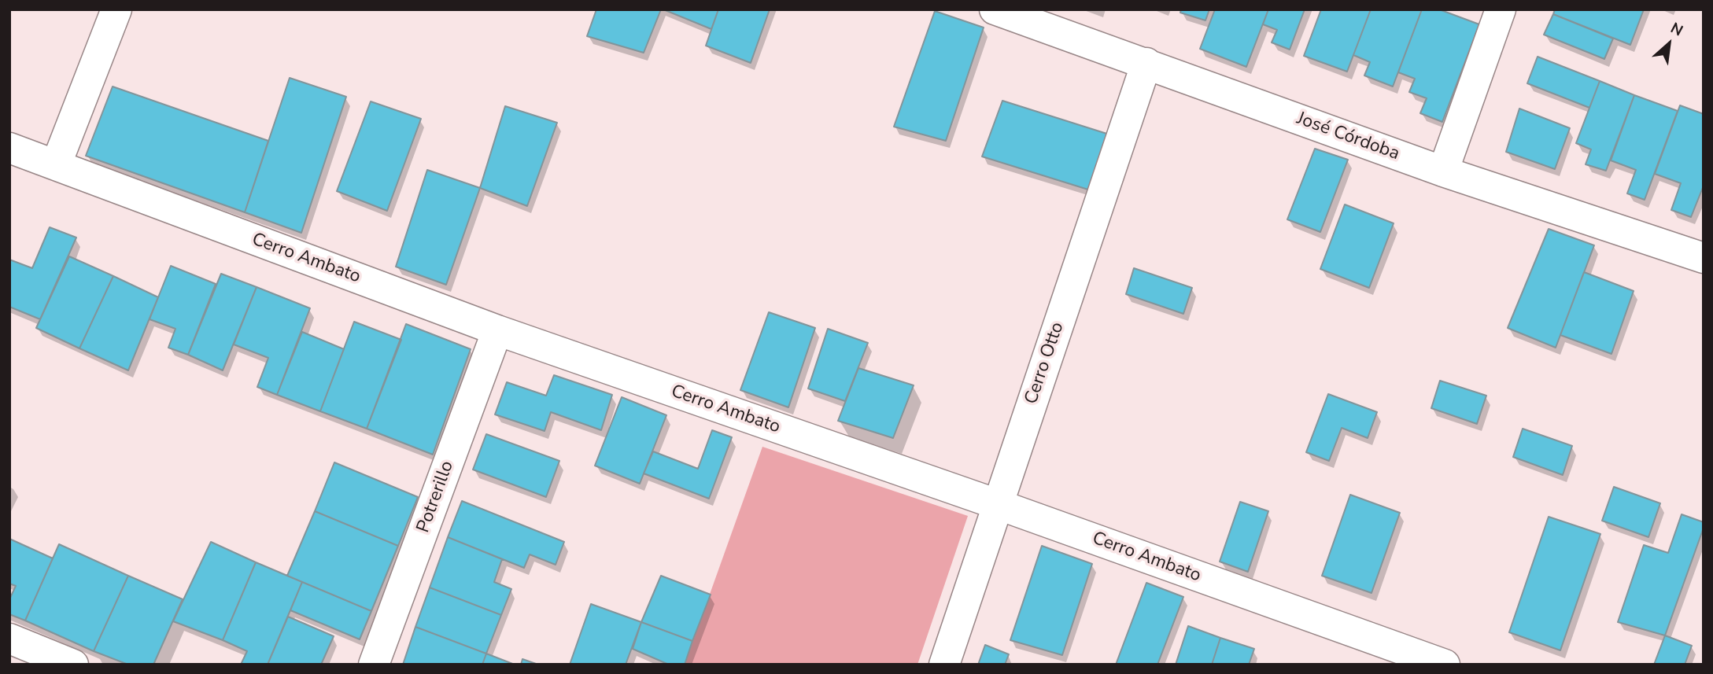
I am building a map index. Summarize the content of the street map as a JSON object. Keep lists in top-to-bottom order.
{
  "streets": {
    "street": [
      "José Córdoba",
      "Cerro Ambato",
      "Cerro Otto",
      "Potrerillo"
    ]
  },
  "crossings": [
    ["José Córdoba", "Cerro Otto"],
    ["Cerro Ambato", "Cerro Otto"],
    ["Cerro Ambato", "Potrerillo"]
  ],
  "north": "top right"
}
